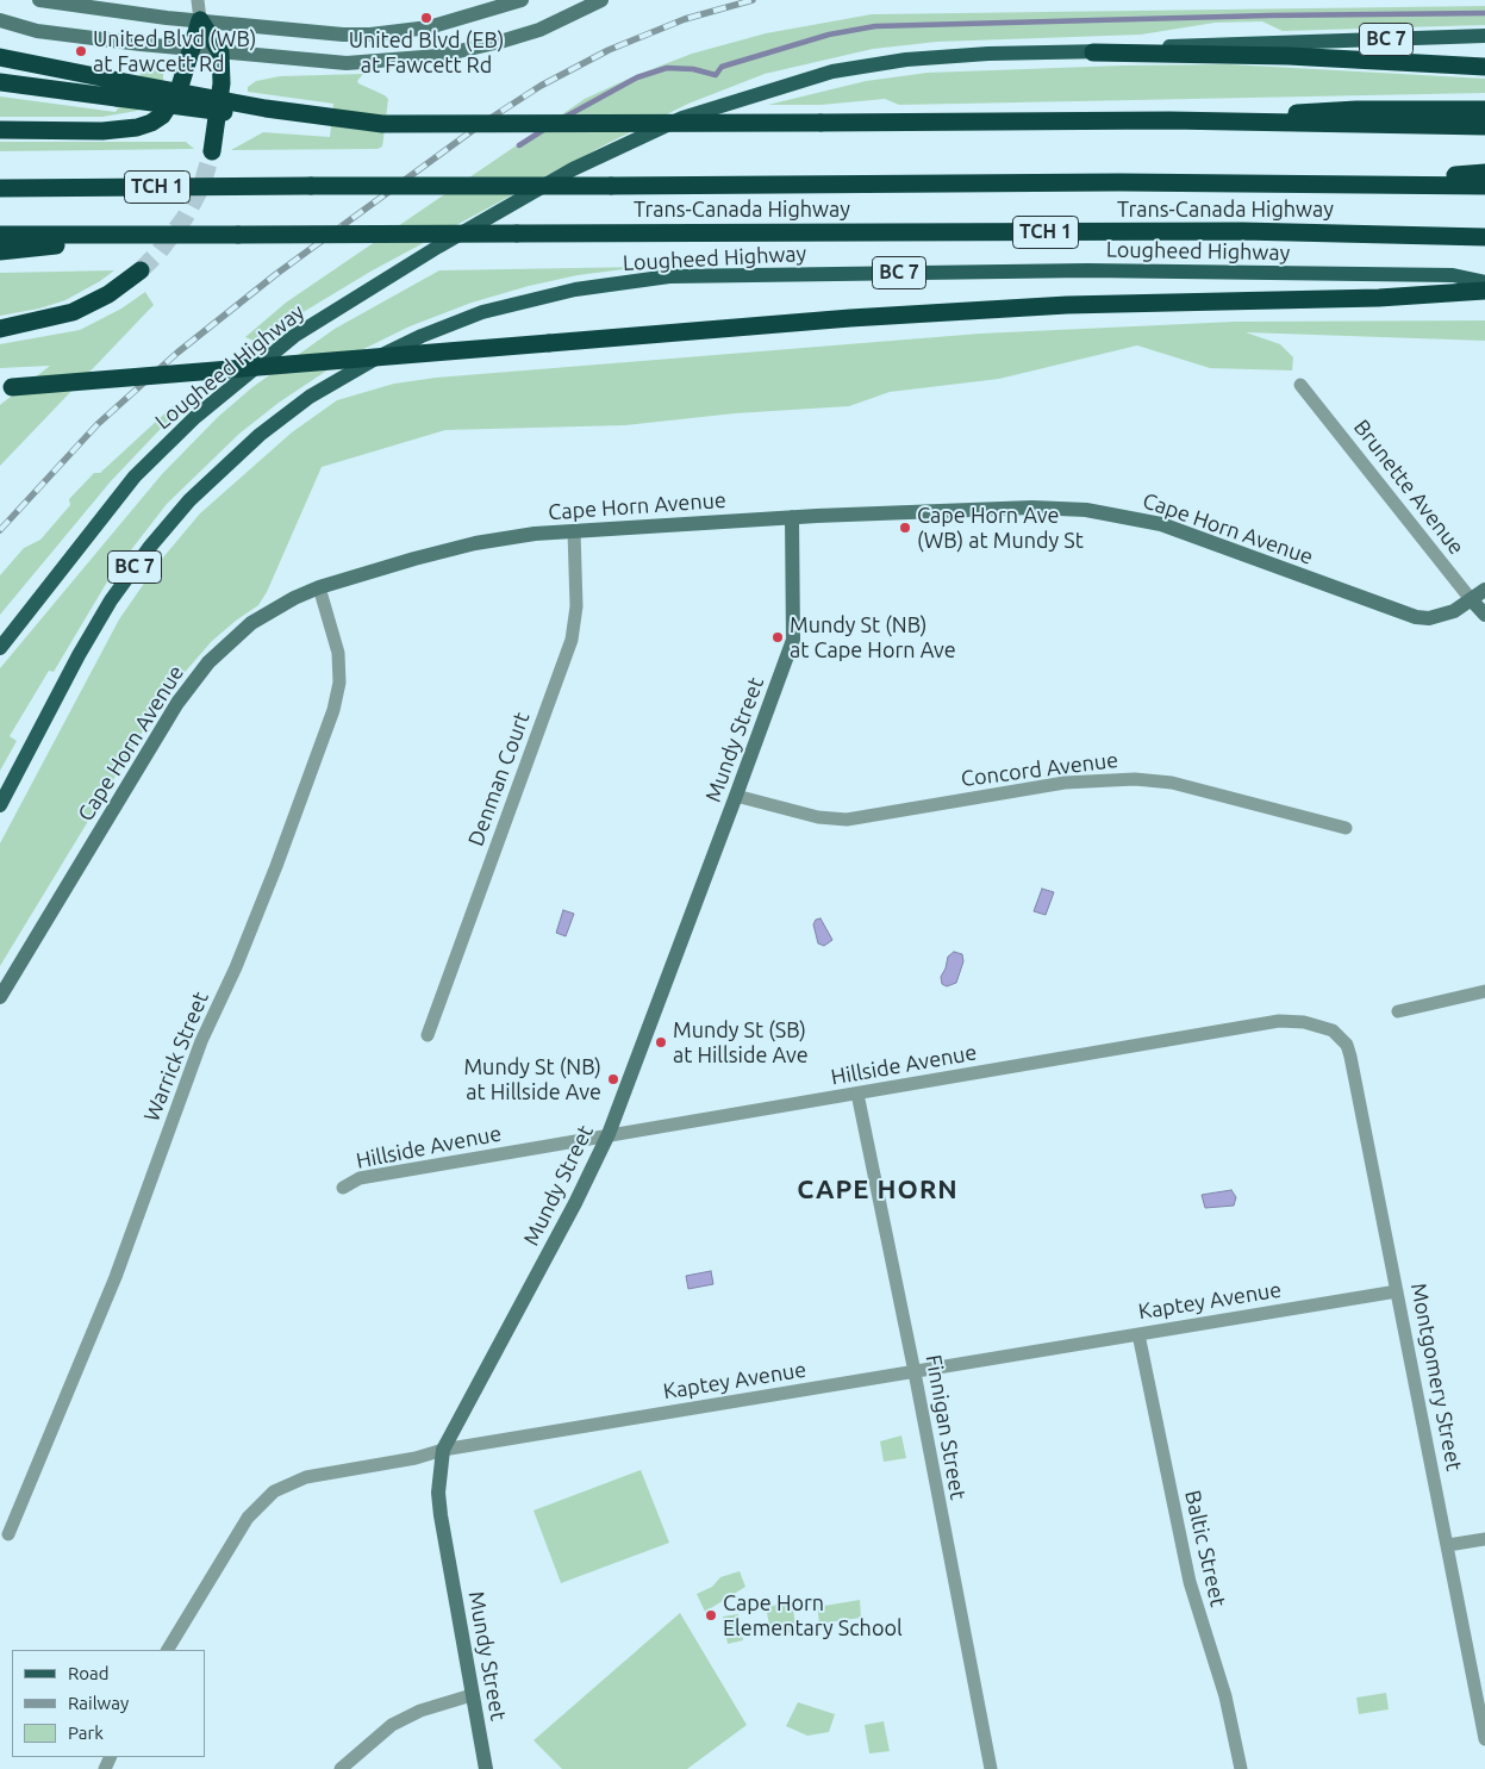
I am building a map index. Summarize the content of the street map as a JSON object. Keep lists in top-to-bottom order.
{
  "streets": {
    "highway": ["TCH 1", "Trans-Canada Highway"],
    "main road": ["BC 7", "Lougheed Highway"],
    "street": [
      "Brunette Avenue",
      "Cape Horn Avenue",
      "Mundy Street",
      "Concord Avenue",
      "Denman Court",
      "Warrick Street",
      "Hillside Avenue",
      "Kaptey Avenue",
      "Montgomery Street",
      "Finnigan Street",
      "Baltic Street"
    ]
  },
  "crossings": [
    ["Brunette Avenue", "Cape Horn Avenue"],
    ["Cape Horn Avenue", "Mundy Street"],
    ["Cape Horn Avenue", "Denman Court"],
    ["Cape Horn Avenue", "Warrick Street"],
    ["Mundy Street", "Concord Avenue"],
    ["Mundy Street", "Hillside Avenue"],
    ["Mundy Street", "Kaptey Avenue"],
    ["Hillside Avenue", "Montgomery Street"],
    ["Hillside Avenue", "Finnigan Street"],
    ["Kaptey Avenue", "Montgomery Street"],
    ["Kaptey Avenue", "Finnigan Street"],
    ["Kaptey Avenue", "Baltic Street"]
  ],
  "districts": ["CAPE HORN"],
  "places": [
    "United Blvd (EB) at Fawcett Rd",
    "United Blvd (WB) at Fawcett Rd",
    "Cape Horn Ave (WB) at Mundy St",
    "Mundy St (NB) at Cape Horn Ave",
    "Mundy St (SB) at Hillside Ave",
    "Mundy St (NB) at Hillside Ave",
    "Cape Horn Elementary School"
  ],
  "legend": ["Road", "Railway", "Park"]
}
